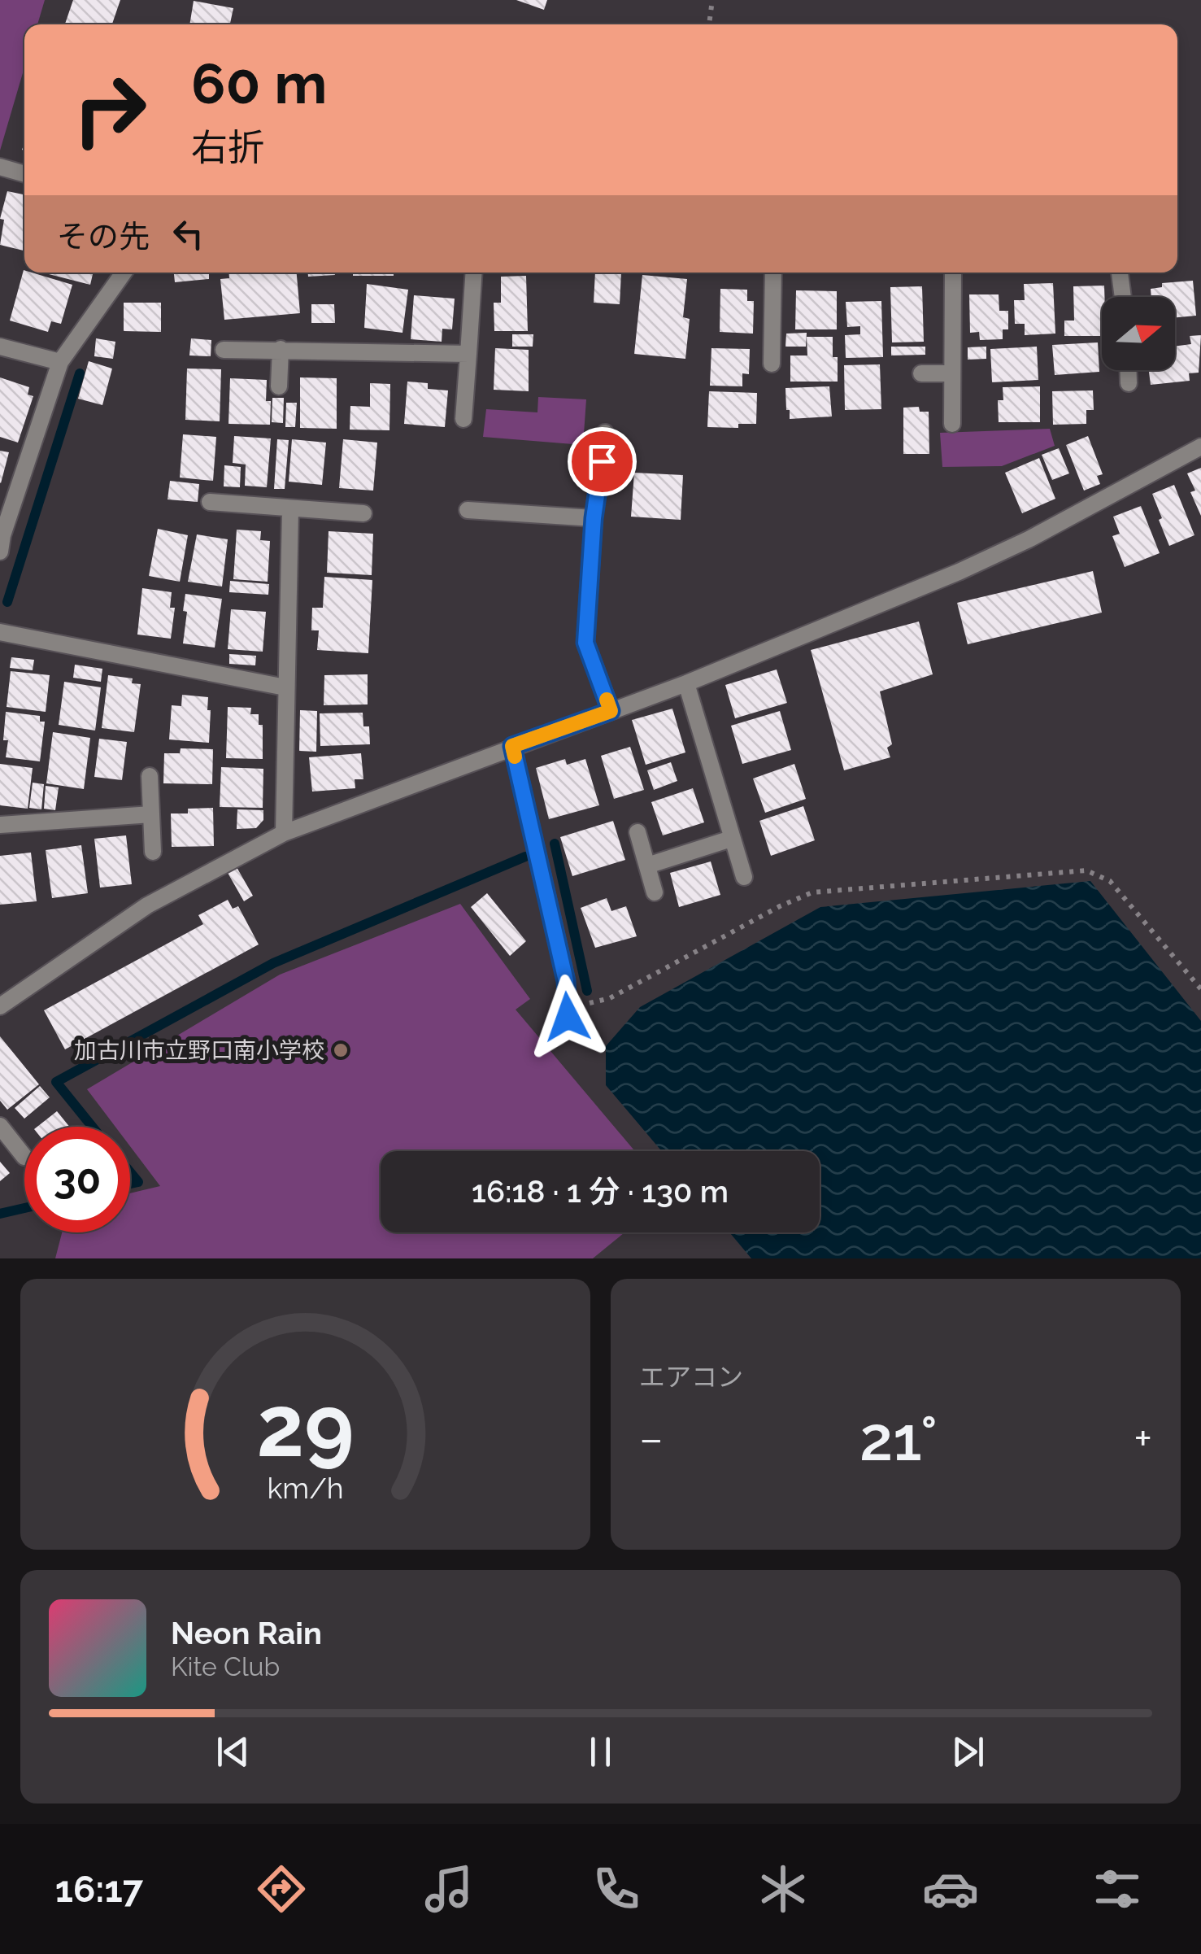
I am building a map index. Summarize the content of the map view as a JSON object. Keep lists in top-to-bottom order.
{
  "places": ["加古川市立野口南小学校"],
  "north": "right",
  "page": {
    "turn": ["60 m", "右折"],
    "then": "その先",
    "limit": "30",
    "trip": "16:18 · 1 分 · 130 m",
    "tile": "エアコン",
    "heat": ["−", "21°", "+"],
    "song": ["Neon Rain", "Kite Club"],
    "tabs": "16:17",
    "gauge": ["29", "km/h"]
  }
}
